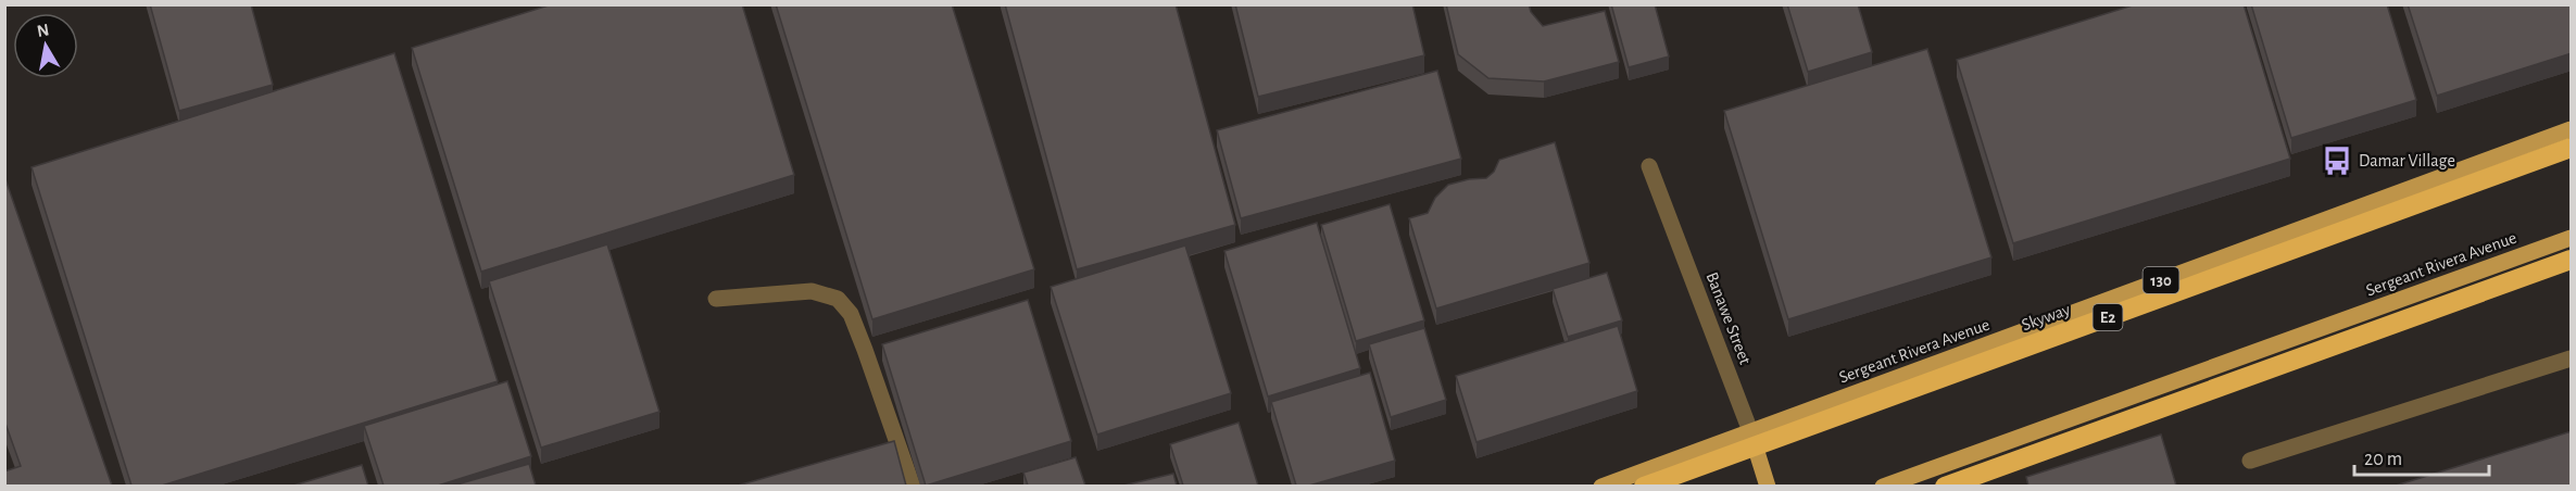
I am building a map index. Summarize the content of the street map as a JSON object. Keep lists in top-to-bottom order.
{
  "streets": {
    "highway": ["Skyway", "E2"],
    "main road": ["Sergeant Rivera Avenue", "130", "Banawe Street"]
  },
  "crossings": [
    ["Sergeant Rivera Avenue", "Banawe Street"]
  ],
  "places": {
    "bus stop": ["Damar Village"]
  },
  "scale_bar": "20 m",
  "north": "top"
}
